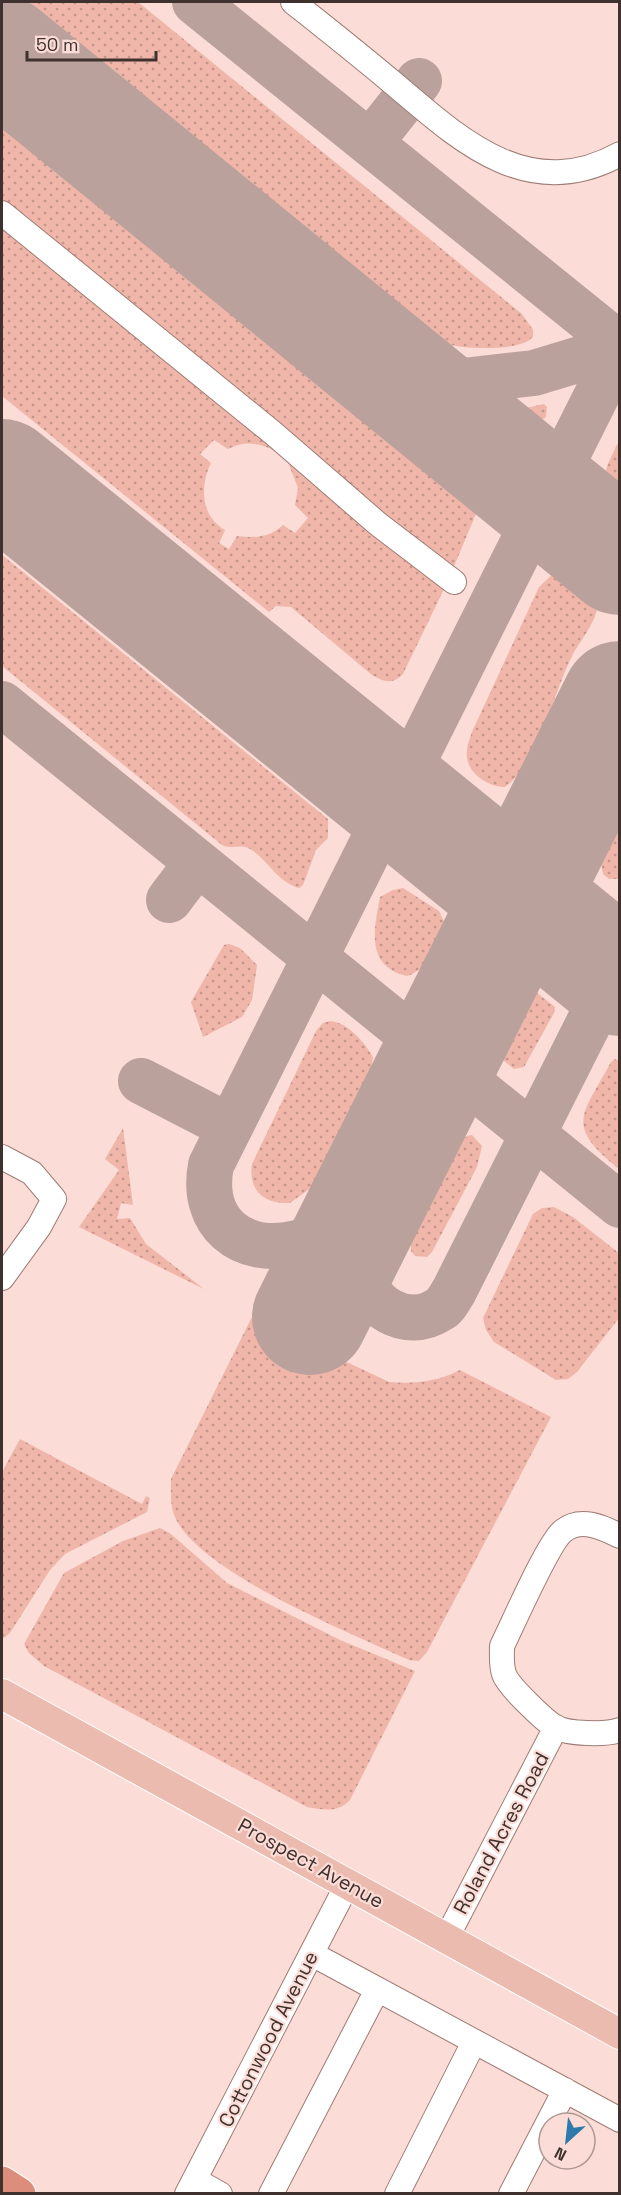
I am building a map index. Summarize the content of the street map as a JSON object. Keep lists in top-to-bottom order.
{
  "streets": {
    "main road": ["Prospect Avenue"],
    "street": ["Roland Acres Road", "Cottonwood Avenue"]
  },
  "crossings": [
    ["Roland Acres Road", "Prospect Avenue"],
    ["Prospect Avenue", "Cottonwood Avenue"]
  ],
  "scale_bar": "50 m",
  "north": "bottom left"
}
